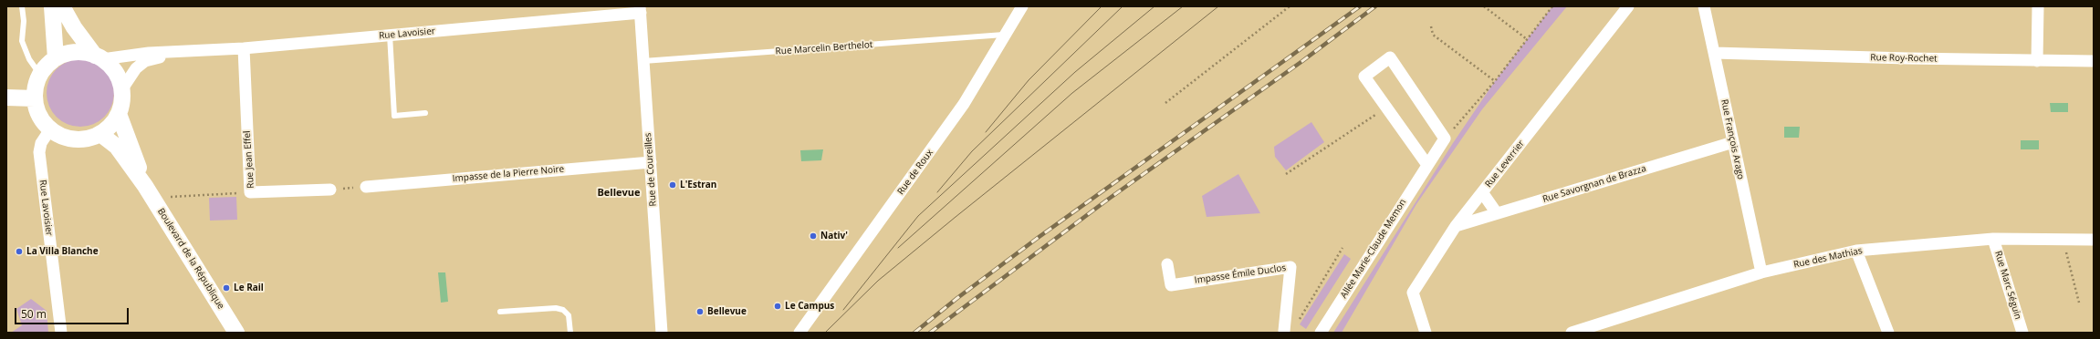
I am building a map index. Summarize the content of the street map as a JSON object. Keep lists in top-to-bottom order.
{
  "streets": {
    "main road": ["Boulevard de la République"],
    "street": [
      "Rue Lavoisier",
      "Rue Roy-Rochet",
      "Rue François Arago",
      "Rue Jean Effel",
      "Rue Leverrier",
      "Rue de Coureilles",
      "Rue de Roux",
      "Impasse de la Pierre Noire",
      "Rue Savorgnan de Brazza",
      "Allée Marie-Claude Memon",
      "Rue des Mathias",
      "Impasse Émile Duclos",
      "Rue Marc Séguin"
    ],
    "lane": ["Rue Marcelin Berthelot"]
  },
  "crossings": [
    ["Rue Lavoisier", "Rue Jean Effel"],
    ["Rue Lavoisier", "Rue de Coureilles"],
    ["Rue Lavoisier", "Boulevard de la République"],
    ["Rue Marcelin Berthelot", "Rue de Coureilles"],
    ["Rue Marcelin Berthelot", "Rue de Roux"],
    ["Rue Roy-Rochet", "Rue François Arago"],
    ["Rue François Arago", "Rue Savorgnan de Brazza"],
    ["Rue François Arago", "Rue des Mathias"],
    ["Rue Leverrier", "Rue Savorgnan de Brazza"],
    ["Rue de Coureilles", "Impasse de la Pierre Noire"],
    ["Rue des Mathias", "Rue Marc Séguin"]
  ],
  "districts": ["Bellevue"],
  "places": [
    "L'Estran",
    "Nativ'",
    "La Villa Blanche",
    "Le Rail",
    "Le Campus",
    "Bellevue"
  ],
  "scale_bar": "50 m"
}
